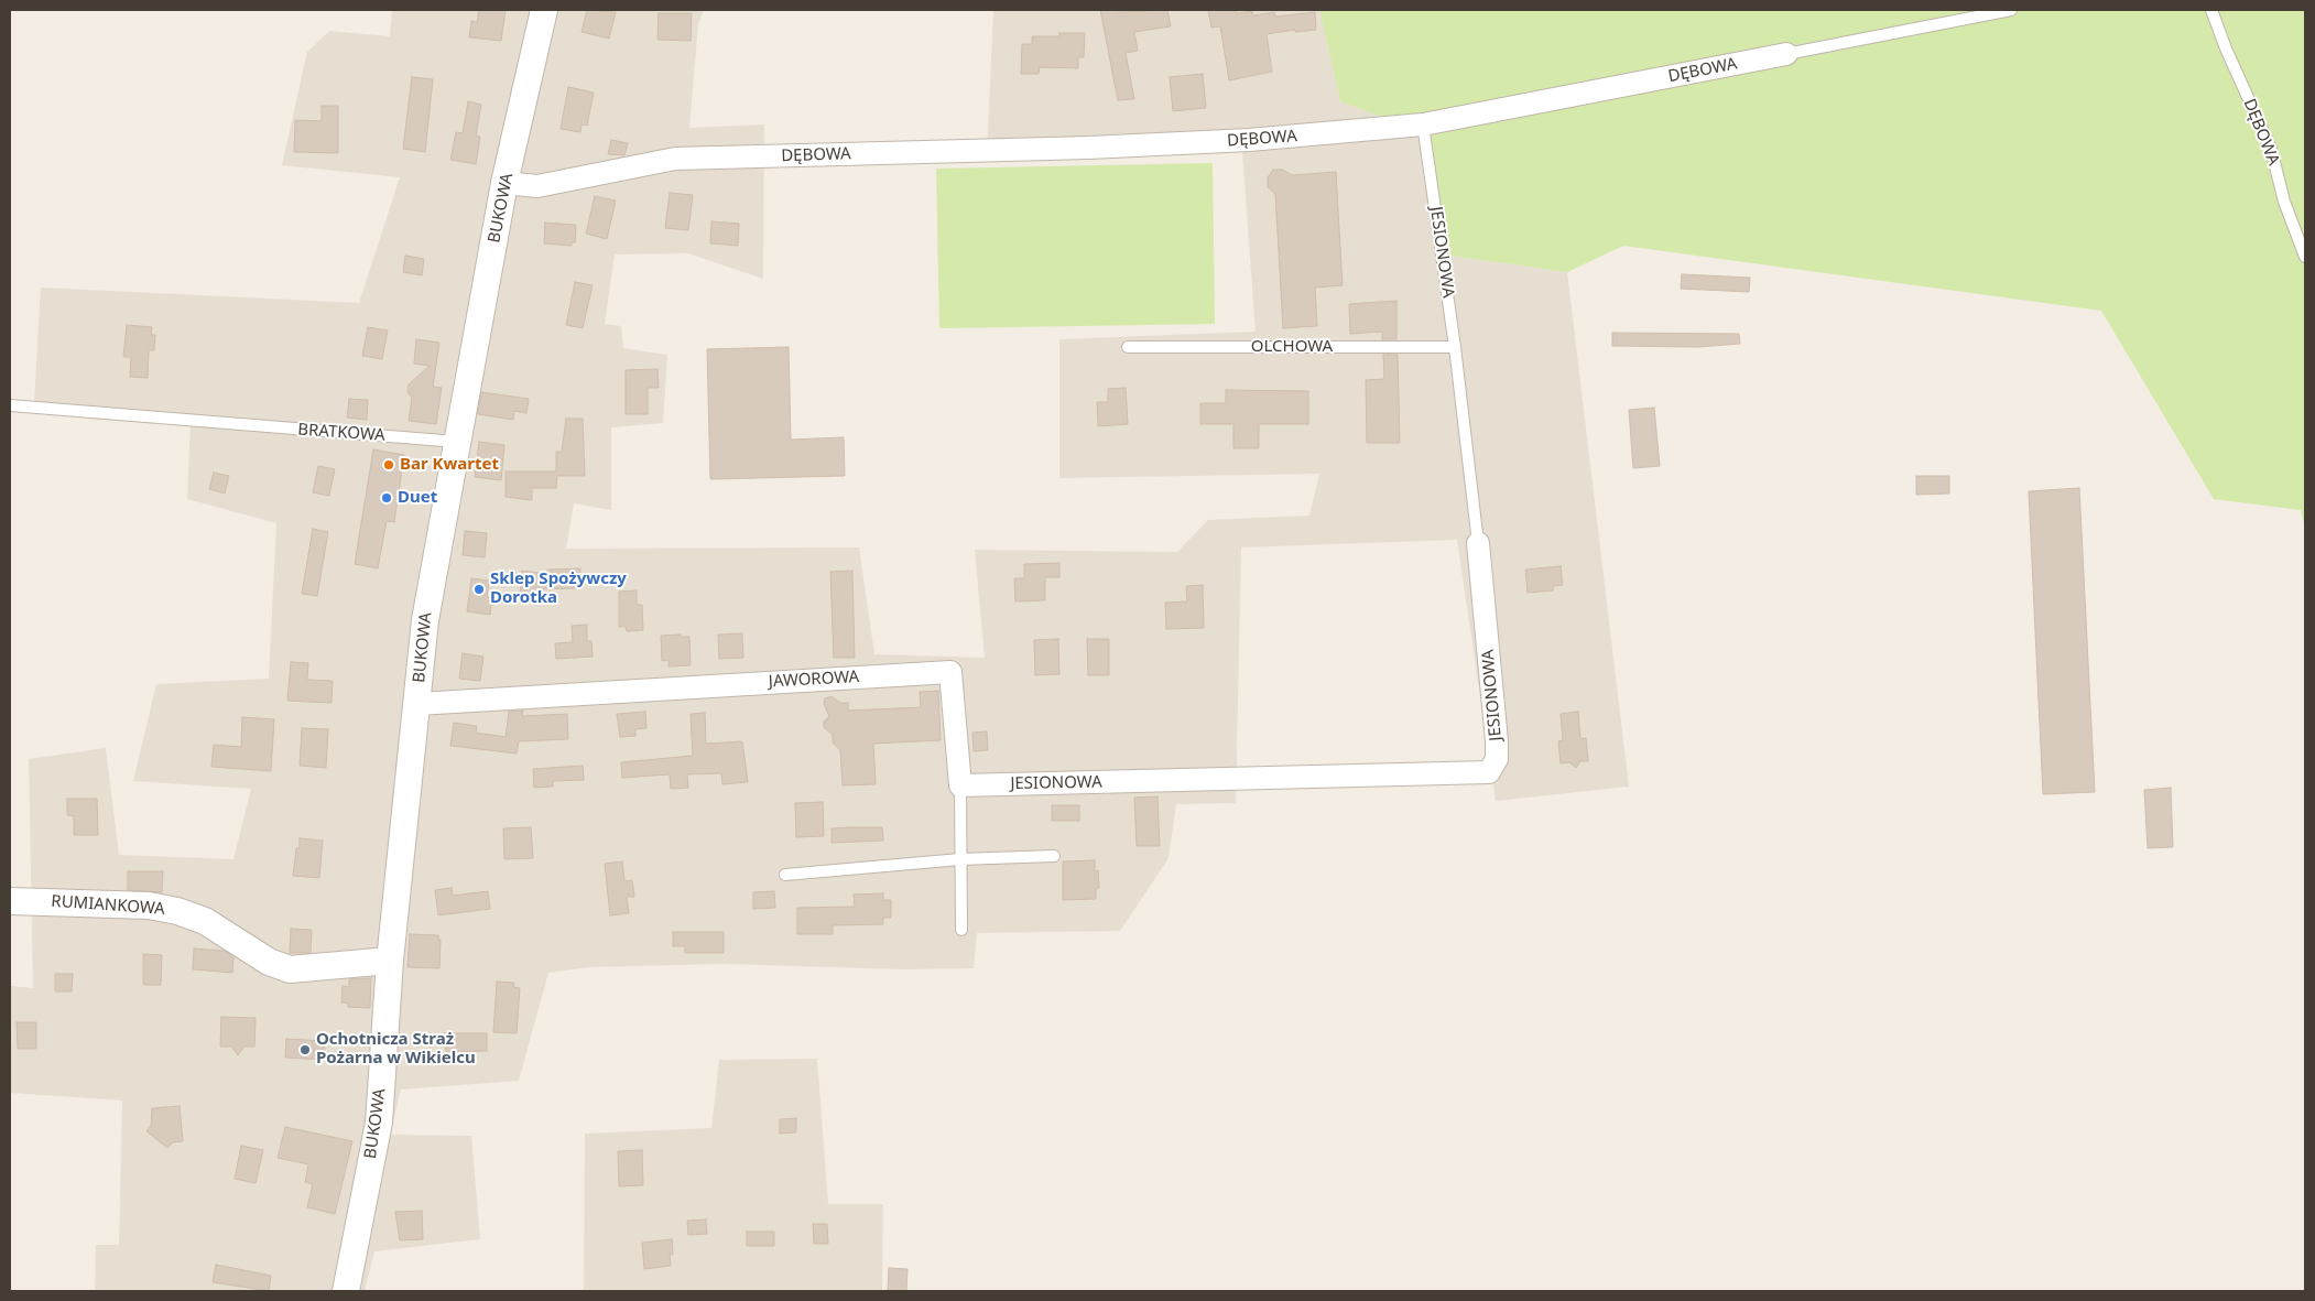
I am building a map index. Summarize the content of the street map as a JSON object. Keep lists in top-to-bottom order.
{
  "streets": {
    "street": [
      "DĘBOWA",
      "BUKOWA",
      "JESIONOWA",
      "JAWOROWA",
      "RUMIANKOWA"
    ],
    "lane": ["OLCHOWA", "BRATKOWA"]
  },
  "crossings": [
    ["DĘBOWA", "BUKOWA"],
    ["DĘBOWA", "JESIONOWA"],
    ["BUKOWA", "BRATKOWA"],
    ["BUKOWA", "JAWOROWA"],
    ["BUKOWA", "RUMIANKOWA"],
    ["JESIONOWA", "OLCHOWA"],
    ["JESIONOWA", "JAWOROWA"]
  ],
  "places": [
    "Bar Kwartet",
    "Duet",
    "Sklep Spożywczy Dorotka",
    "Ochotnicza Straż Pożarna w Wikielcu"
  ]
}
